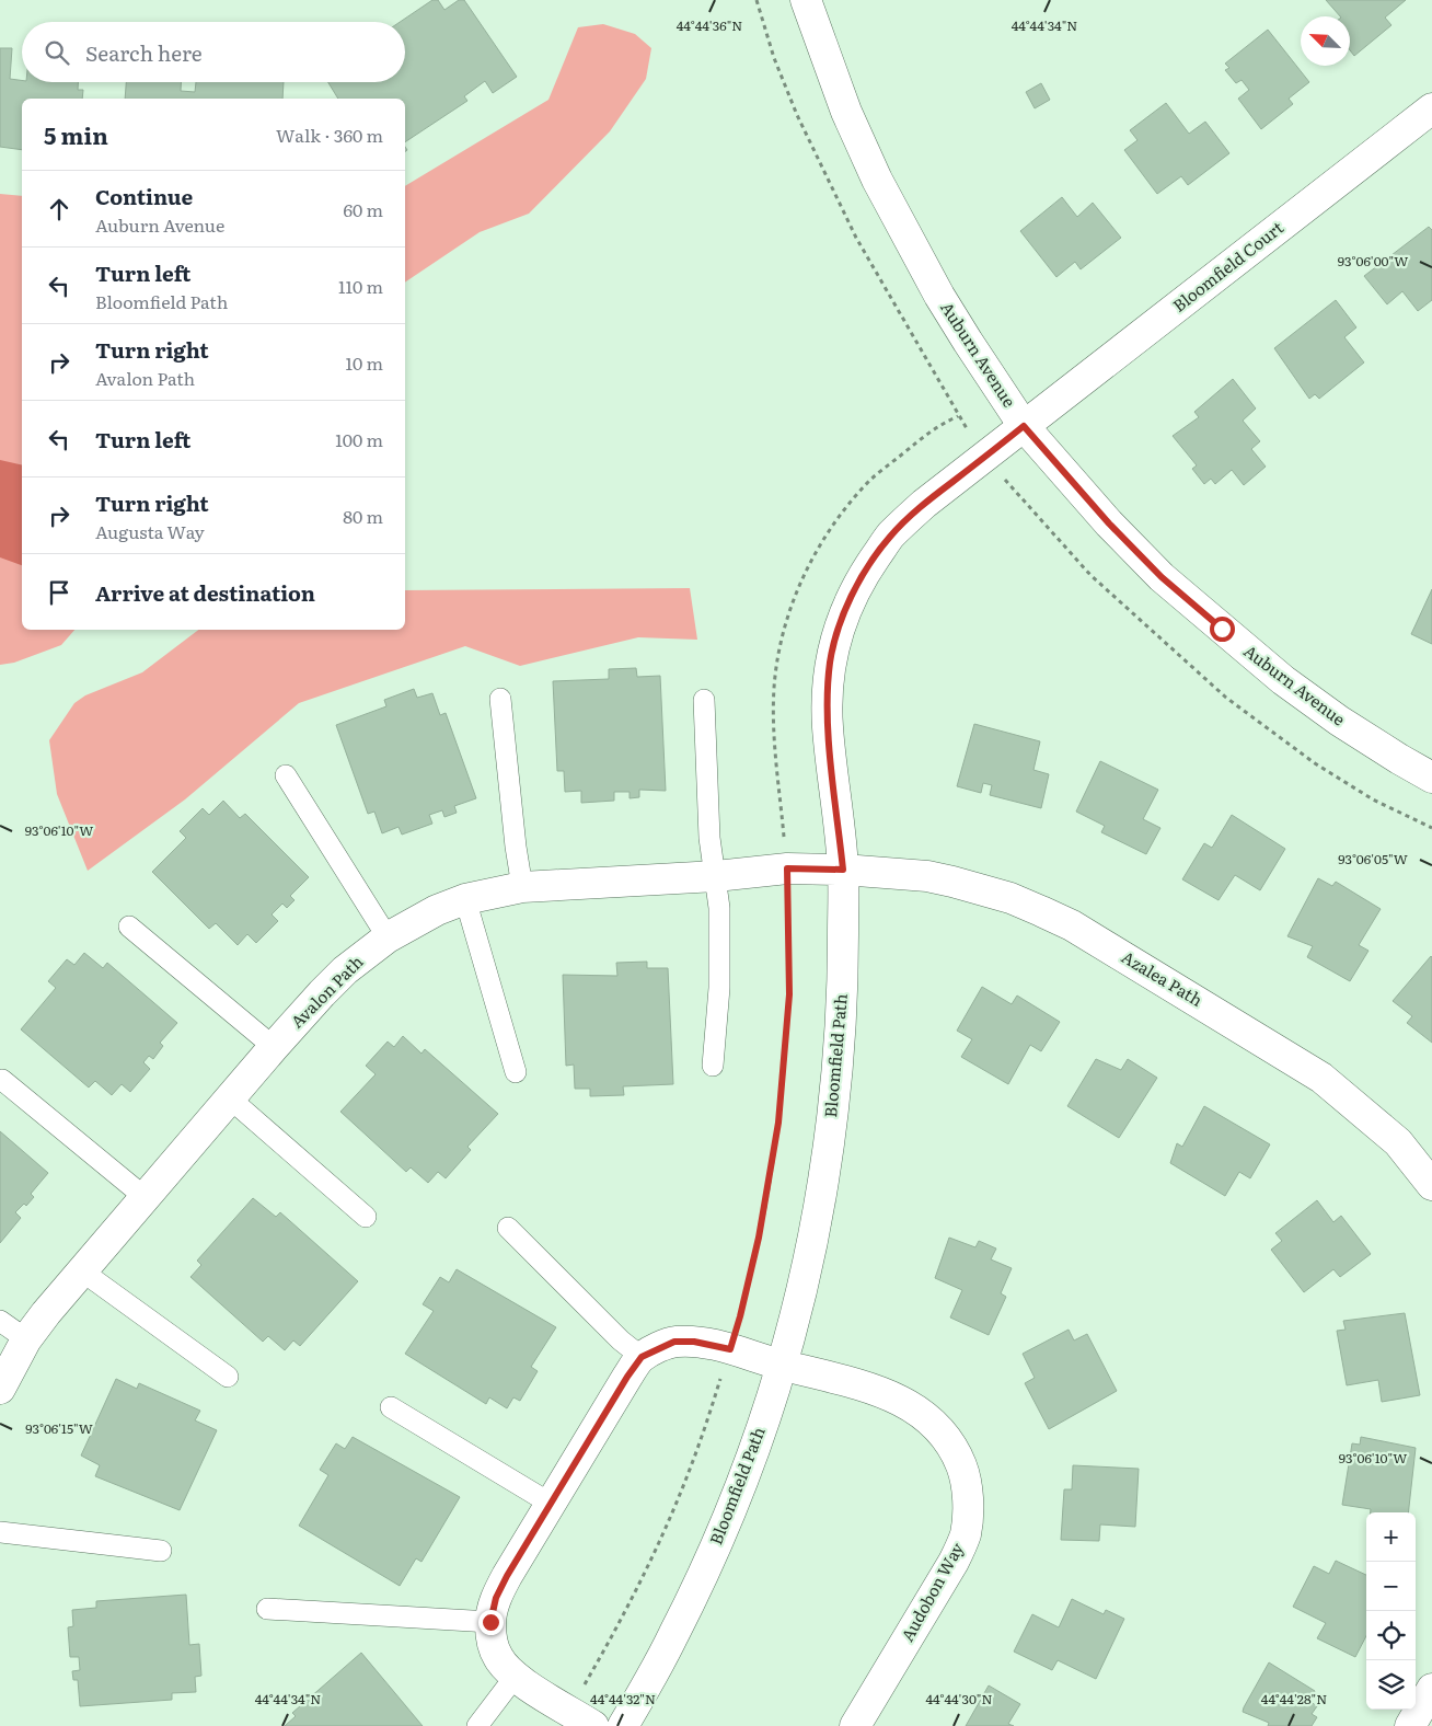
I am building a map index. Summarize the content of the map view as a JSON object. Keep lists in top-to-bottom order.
{
  "streets": {
    "street": [
      "Bloomfield Court",
      "Auburn Avenue",
      "Azalea Path",
      "Avalon Path",
      "Bloomfield Path",
      "Audobon Way"
    ]
  },
  "crossings": [
    ["Bloomfield Court", "Auburn Avenue"],
    ["Bloomfield Court", "Bloomfield Path"],
    ["Auburn Avenue", "Bloomfield Path"],
    ["Azalea Path", "Avalon Path"],
    ["Azalea Path", "Bloomfield Path"],
    ["Avalon Path", "Bloomfield Path"],
    ["Bloomfield Path", "Audobon Way"]
  ],
  "north": "top left",
  "page": {
    "search": "Search here",
    "heading": ["5 min", "Walk · 360 m"],
    "list": [
      ["Continue", "Auburn Avenue", "60 m"],
      ["Turn left", "Bloomfield Path", "110 m"],
      ["Turn right", "Avalon Path", "10 m"],
      ["Turn left", "100 m"],
      ["Turn right", "Augusta Way", "80 m"],
      "Arrive at destination"
    ],
    "map_buttons": ["+", "−"]
  },
  "coordinates": [
    "44°44'34\"N",
    "44°44'36\"N",
    "93°06'00\"W",
    "93°06'10\"W",
    "93°06'05\"W",
    "93°06'15\"W",
    "44°44'32\"N",
    "44°44'30\"N",
    "44°44'28\"N"
  ]
}
